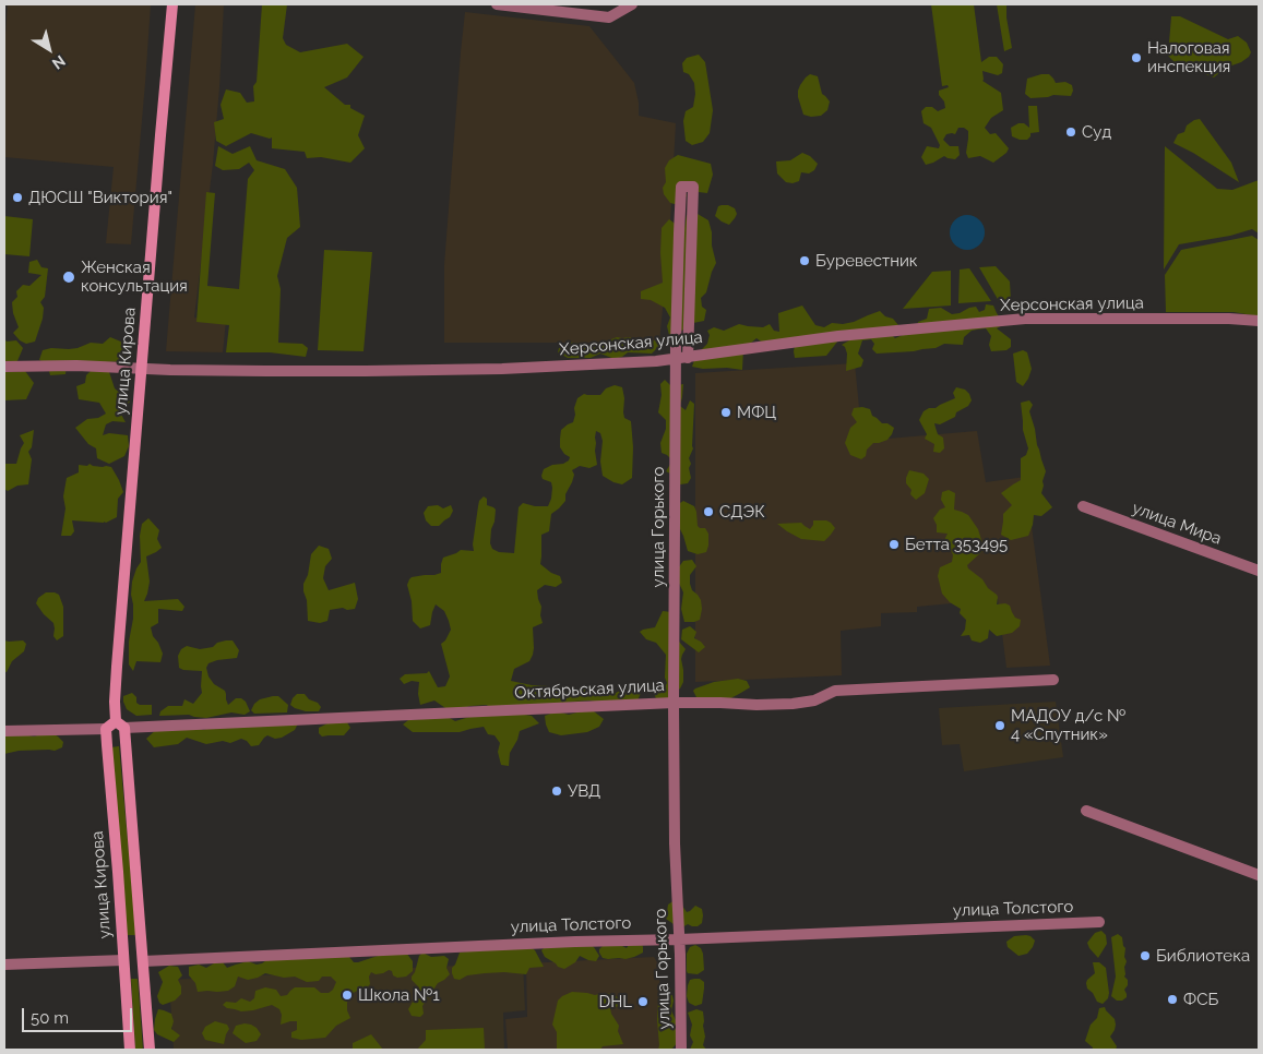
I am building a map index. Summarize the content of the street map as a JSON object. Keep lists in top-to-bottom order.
{
  "streets": {
    "main road": ["улица Кирова"],
    "street": [
      "Херсонская улица",
      "улица Мира",
      "улица Горького",
      "Октябрьская улица",
      "улица Толстого"
    ]
  },
  "crossings": [
    ["Херсонская улица", "улица Кирова"],
    ["Херсонская улица", "улица Горького"],
    ["улица Кирова", "Октябрьская улица"],
    ["улица Кирова", "улица Толстого"],
    ["улица Горького", "Октябрьская улица"],
    ["улица Горького", "улица Толстого"]
  ],
  "places": [
    "Налоговая инспекция",
    "Суд",
    "ДЮСШ \"Виктория\"",
    "Буревестник",
    "Женская консультация",
    "МФЦ",
    "СДЭК",
    "Бетта 353495",
    "МАДОУ д/с № 4 «Спутник»",
    "УВД",
    "Библиотека",
    "Школа №1",
    "ФСБ",
    "DHL"
  ],
  "scale_bar": "50 m",
  "north": "bottom right"
}
